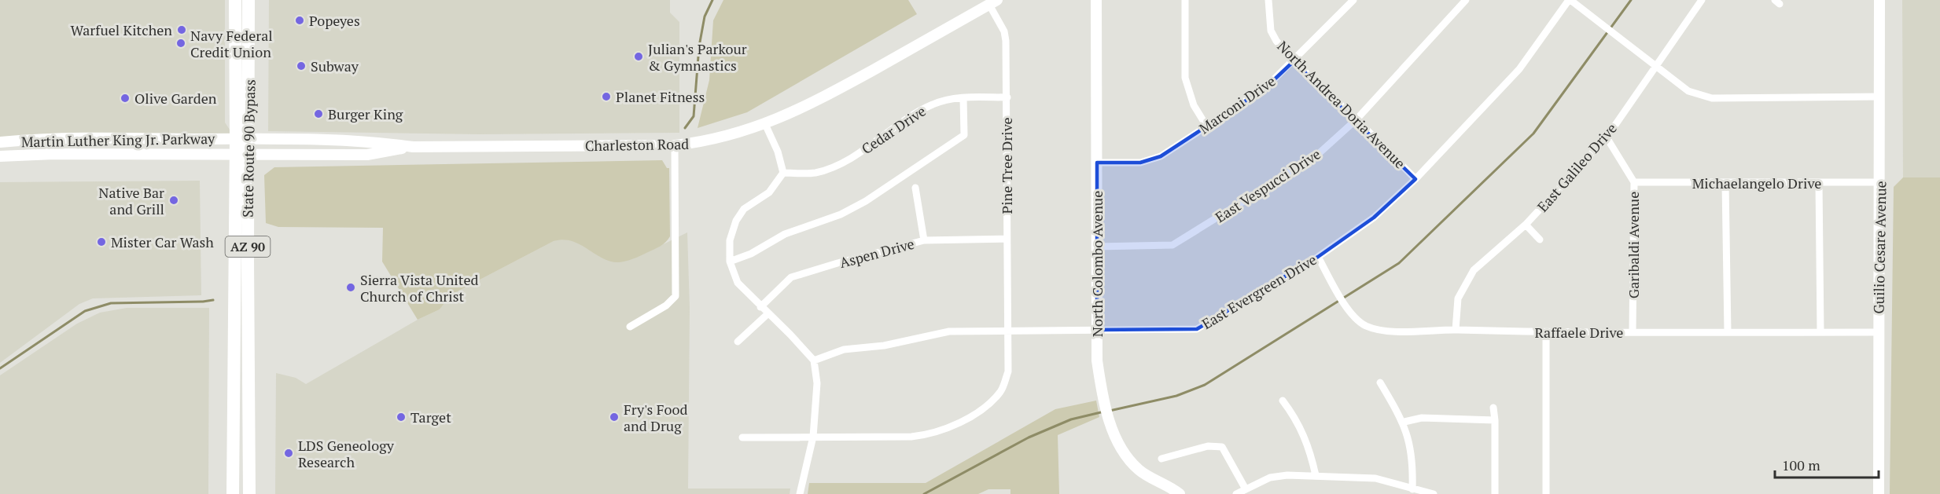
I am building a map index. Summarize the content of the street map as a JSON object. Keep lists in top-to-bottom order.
{
  "streets": {
    "highway": ["State Route 90 Bypass", "AZ 90"],
    "street": [
      "Marconi Drive",
      "North Andrea Doria Avenue",
      "Cedar Drive",
      "Martin Luther King Jr. Parkway",
      "Charleston Road",
      "Pine Tree Drive",
      "East Galileo Drive",
      "Michaelangelo Drive",
      "East Vespucci Drive",
      "Garibaldi Avenue",
      "Guilio Cesare Avenue",
      "Aspen Drive",
      "North Colombo Avenue",
      "East Evergreen Drive",
      "Raffaele Drive"
    ]
  },
  "crossings": [
    ["Marconi Drive", "North Andrea Doria Avenue"],
    ["Marconi Drive", "North Colombo Avenue"],
    ["North Andrea Doria Avenue", "East Vespucci Drive"],
    ["North Andrea Doria Avenue", "East Evergreen Drive"],
    ["Cedar Drive", "Pine Tree Drive"],
    ["Martin Luther King Jr. Parkway", "Charleston Road"],
    ["Martin Luther King Jr. Parkway", "State Route 90 Bypass"],
    ["Charleston Road", "State Route 90 Bypass"],
    ["Charleston Road", "Pine Tree Drive"],
    ["Pine Tree Drive", "Aspen Drive"],
    ["Pine Tree Drive", "East Evergreen Drive"],
    ["East Galileo Drive", "Garibaldi Avenue"],
    ["East Galileo Drive", "Raffaele Drive"],
    ["Michaelangelo Drive", "Garibaldi Avenue"],
    ["Michaelangelo Drive", "Guilio Cesare Avenue"],
    ["East Vespucci Drive", "North Colombo Avenue"],
    ["Garibaldi Avenue", "Raffaele Drive"],
    ["Guilio Cesare Avenue", "Raffaele Drive"],
    ["North Colombo Avenue", "East Evergreen Drive"],
    ["East Evergreen Drive", "Raffaele Drive"]
  ],
  "places": [
    "Popeyes",
    "Warfuel Kitchen",
    "Navy Federal Credit Union",
    "Julian's Parkour & Gymnastics",
    "Subway",
    "Planet Fitness",
    "Olive Garden",
    "Burger King",
    "Native Bar and Grill",
    "Mister Car Wash",
    "Sierra Vista United Church of Christ",
    "Target",
    "Fry's Food and Drug",
    "LDS Geneology Research"
  ],
  "scale_bar": "100 m"
}
